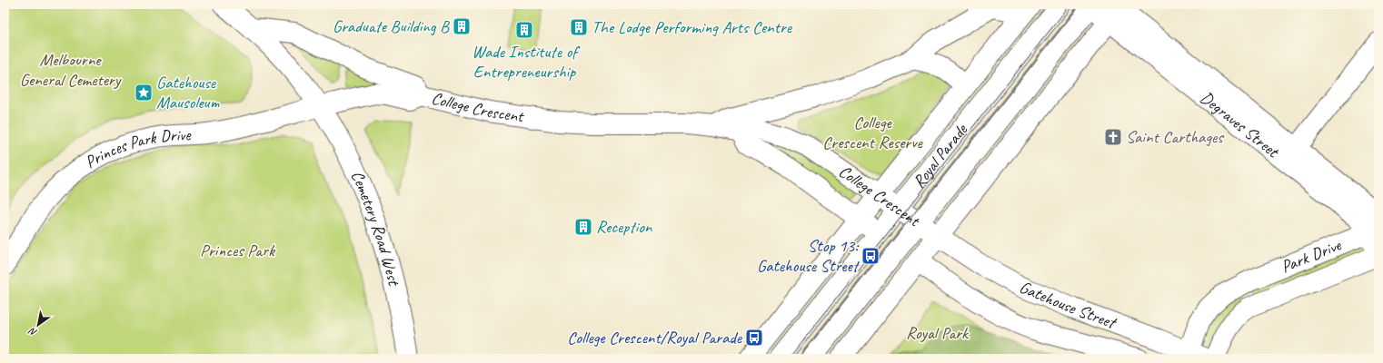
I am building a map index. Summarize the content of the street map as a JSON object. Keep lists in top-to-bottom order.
{
  "streets": {
    "main road": [
      "College Crescent",
      "Degraves Street",
      "Princes Park Drive",
      "Royal Parade",
      "Cemetery Road West",
      "Park Drive",
      "Gatehouse Street"
    ]
  },
  "crossings": [
    ["College Crescent", "Princes Park Drive"],
    ["College Crescent", "Royal Parade"],
    ["College Crescent", "Cemetery Road West"],
    ["College Crescent", "Gatehouse Street"],
    ["Degraves Street", "Royal Parade"],
    ["Degraves Street", "Park Drive"],
    ["Princes Park Drive", "Cemetery Road West"],
    ["Park Drive", "Gatehouse Street"]
  ],
  "parks": [
    "Melbourne General Cemetery",
    "College Crescent Reserve",
    "Princes Park",
    "Royal Park"
  ],
  "places": {
    "building": [
      "Graduate Building B",
      "The Lodge Performing Arts Centre",
      "Wade Institute of Entrepreneurship",
      "Reception"
    ],
    "place": ["Gatehouse Mausoleum"],
    "church": ["Saint Carthages"],
    "bus stop": ["Stop 13: Gatehouse Street", "College Crescent/Royal Parade"]
  },
  "north": "bottom left"
}
